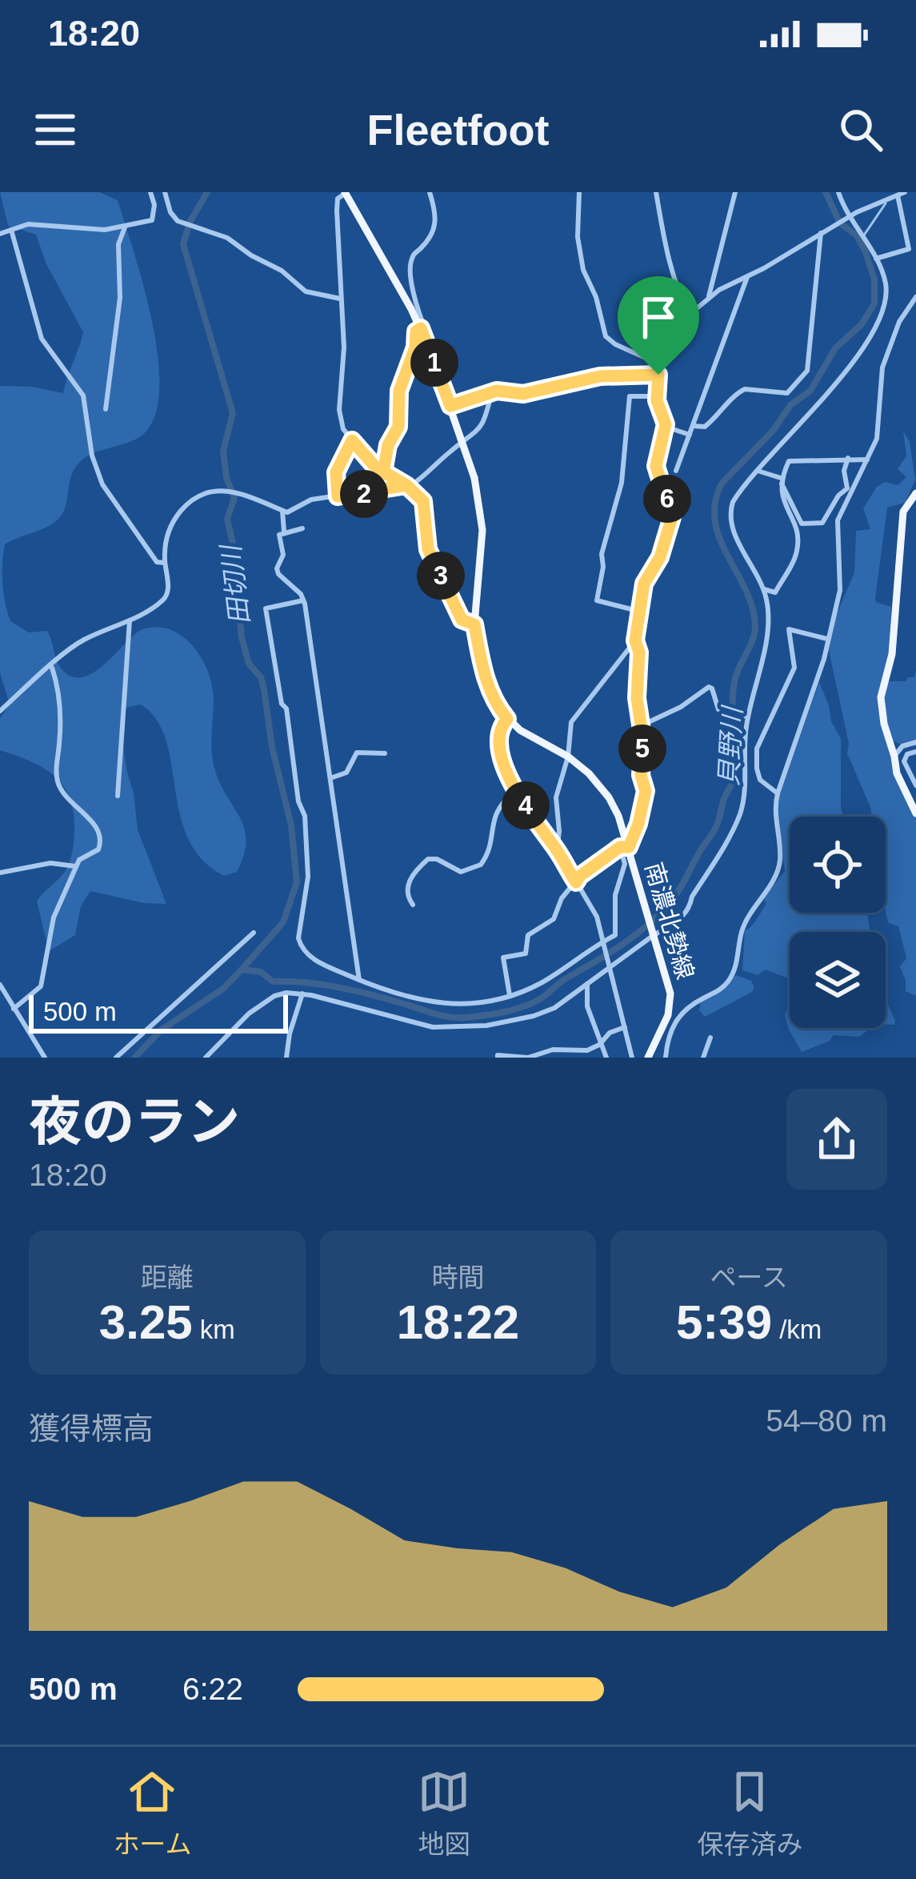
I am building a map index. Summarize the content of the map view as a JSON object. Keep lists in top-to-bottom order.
{
  "streets": {
    "main road": ["南濃北勢線"]
  },
  "water": ["田切川", "貝野川"],
  "scale_bar": "500 m",
  "page": {
    "status": "18:20",
    "header": "Fleetfoot",
    "pins": [
      "1",
      "2",
      "6",
      "3",
      "5",
      "4"
    ],
    "scale": "500 m",
    "heading": ["夜のラン", "18:20"],
    "stats": [
      ["距離", "3.25 km"],
      ["時間", "18:22"],
      ["ペース", "5:39 /km"]
    ],
    "chart": ["獲得標高", "54–80 m"],
    "list": [
      {
        "name": "500 m",
        "note": "6:22"
      }
    ],
    "tabs": ["ホーム", "地図", "保存済み"]
  }
}
